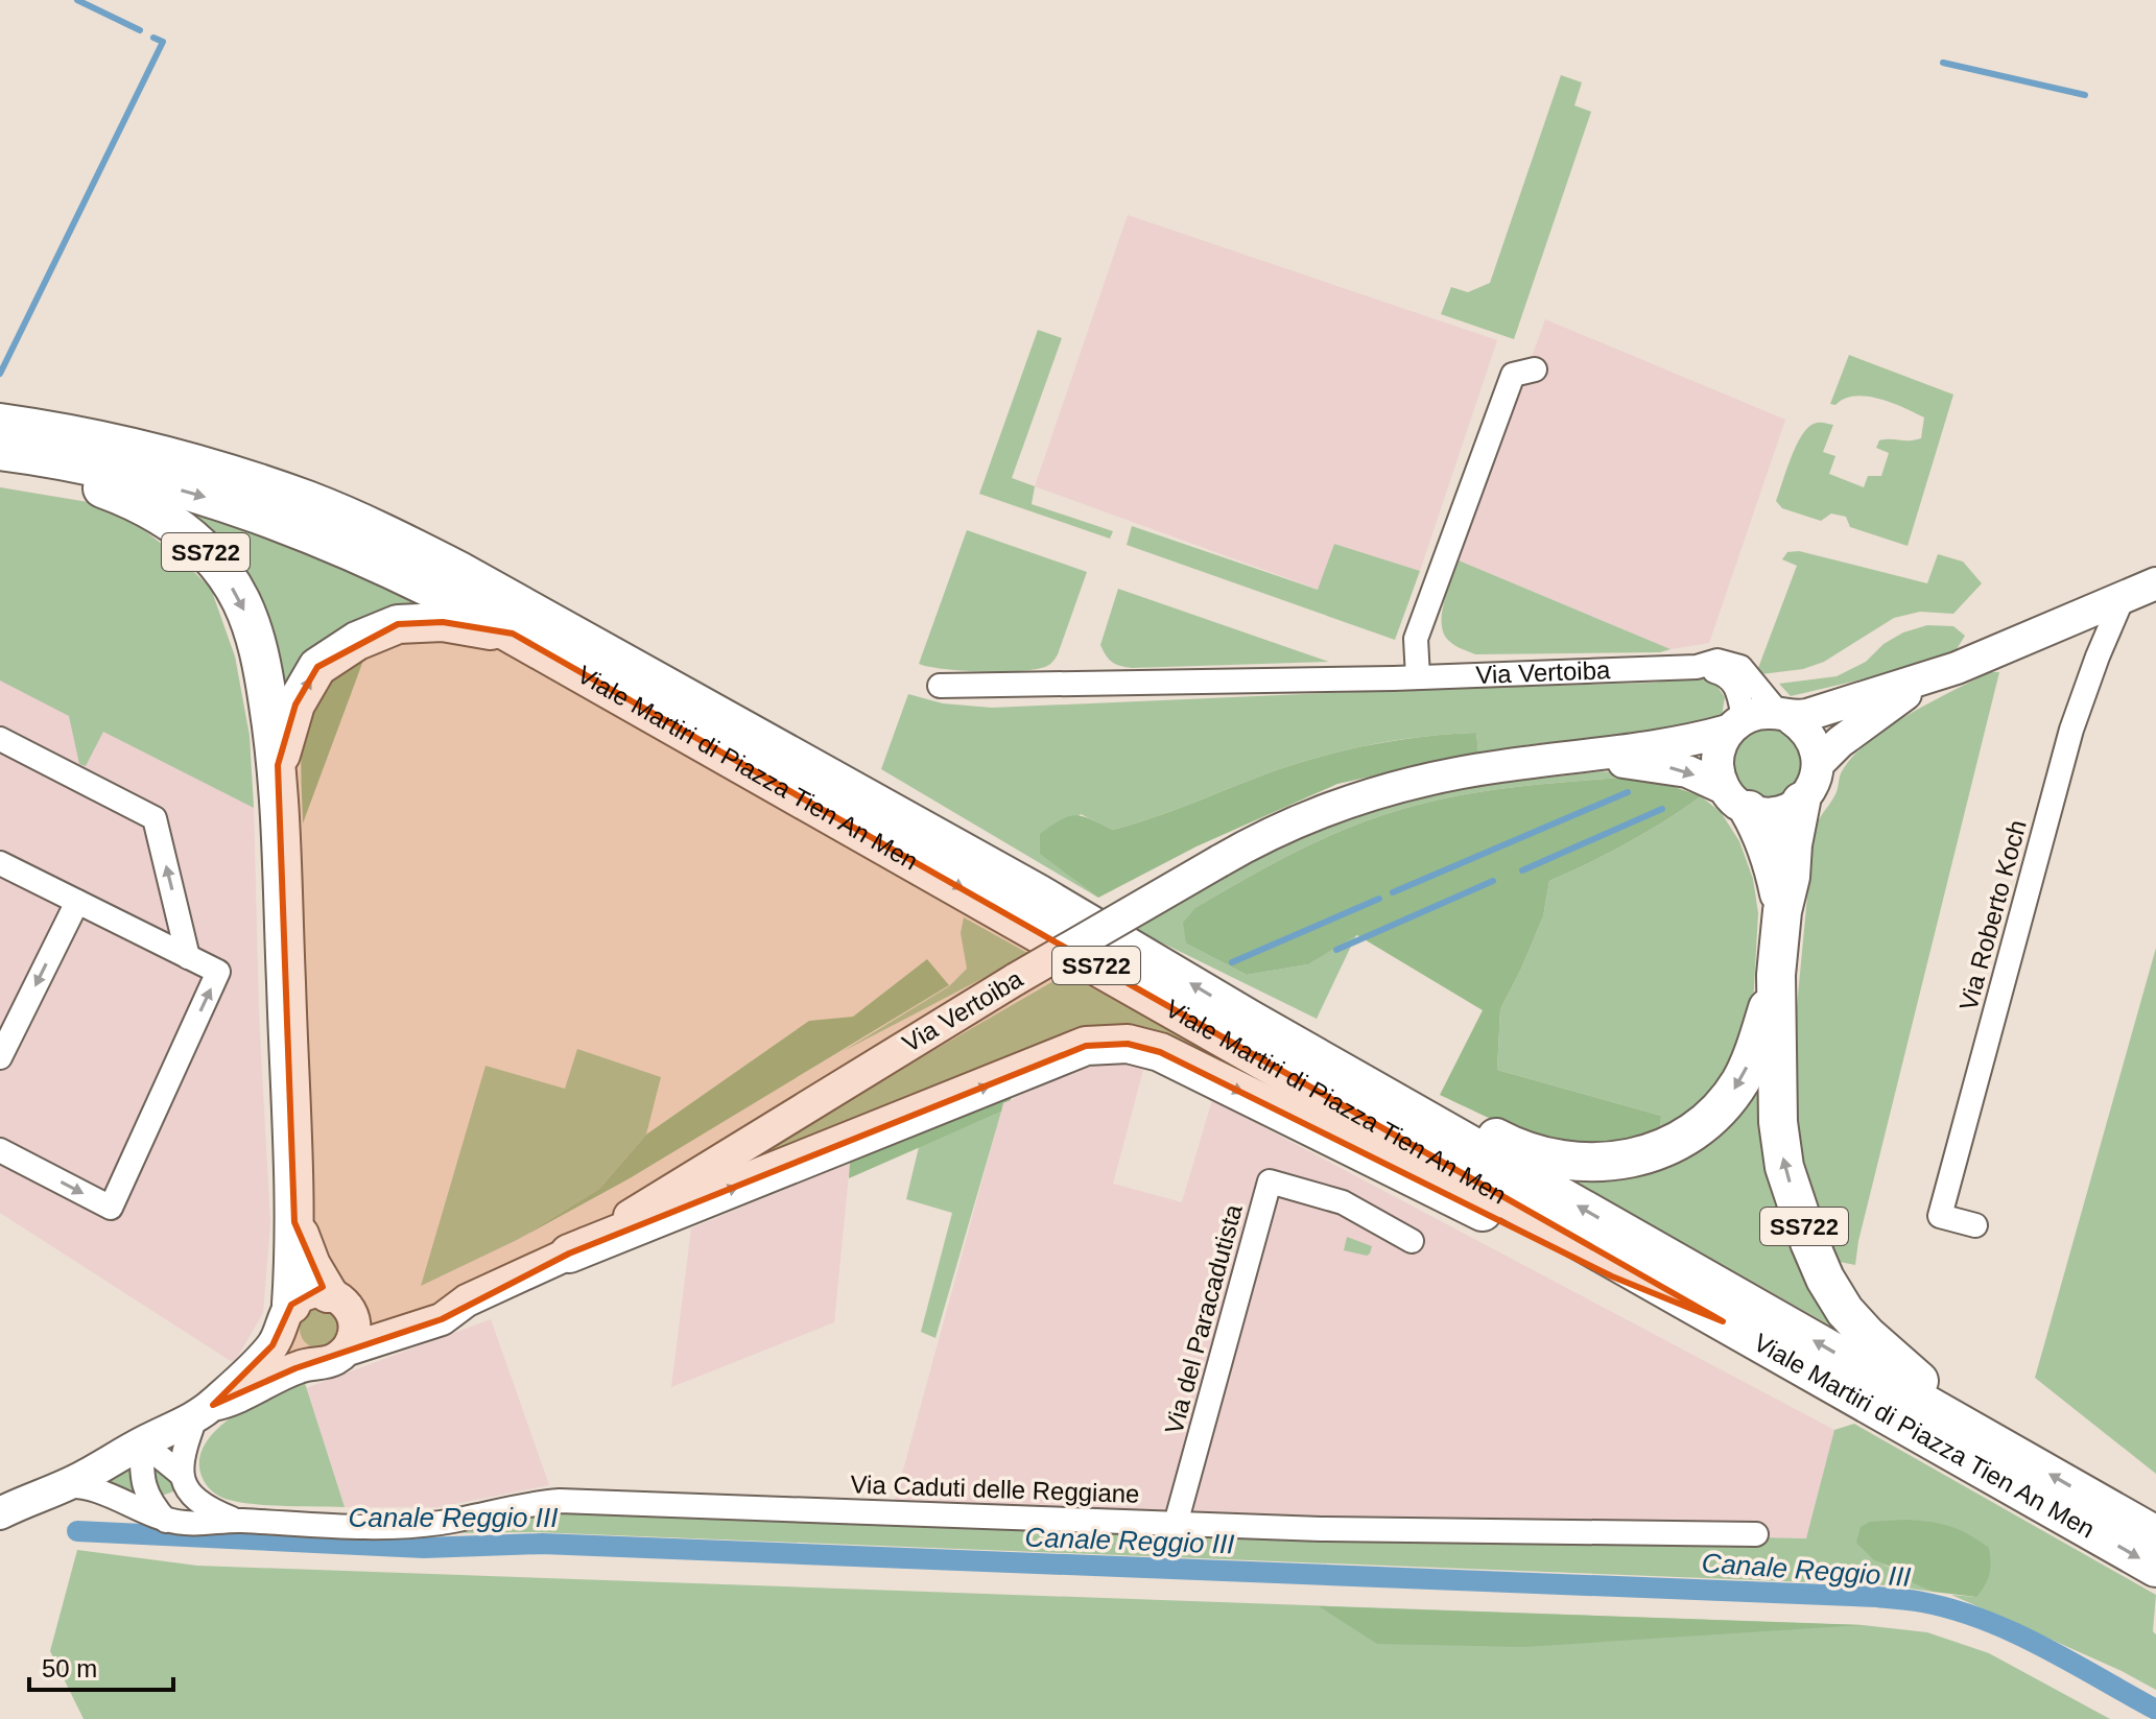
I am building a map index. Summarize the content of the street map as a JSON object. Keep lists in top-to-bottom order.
{
  "streets": {
    "highway": ["SS722", "Viale Martiri di Piazza Tien An Men"],
    "main road": ["Via Vertoiba"],
    "street": ["Via Roberto Koch", "Via del Paracadutista", "Via Caduti delle Reggiane"]
  },
  "crossings": [
    ["SS722", "Via Vertoiba"],
    ["SS722", "Viale Martiri di Piazza Tien An Men"],
    ["Via Vertoiba", "Via Roberto Koch"],
    ["Via Vertoiba", "Via Caduti delle Reggiane"],
    ["Via del Paracadutista", "Via Caduti delle Reggiane"]
  ],
  "water": ["Canale Reggio III"],
  "scale_bar": "50 m"
}
